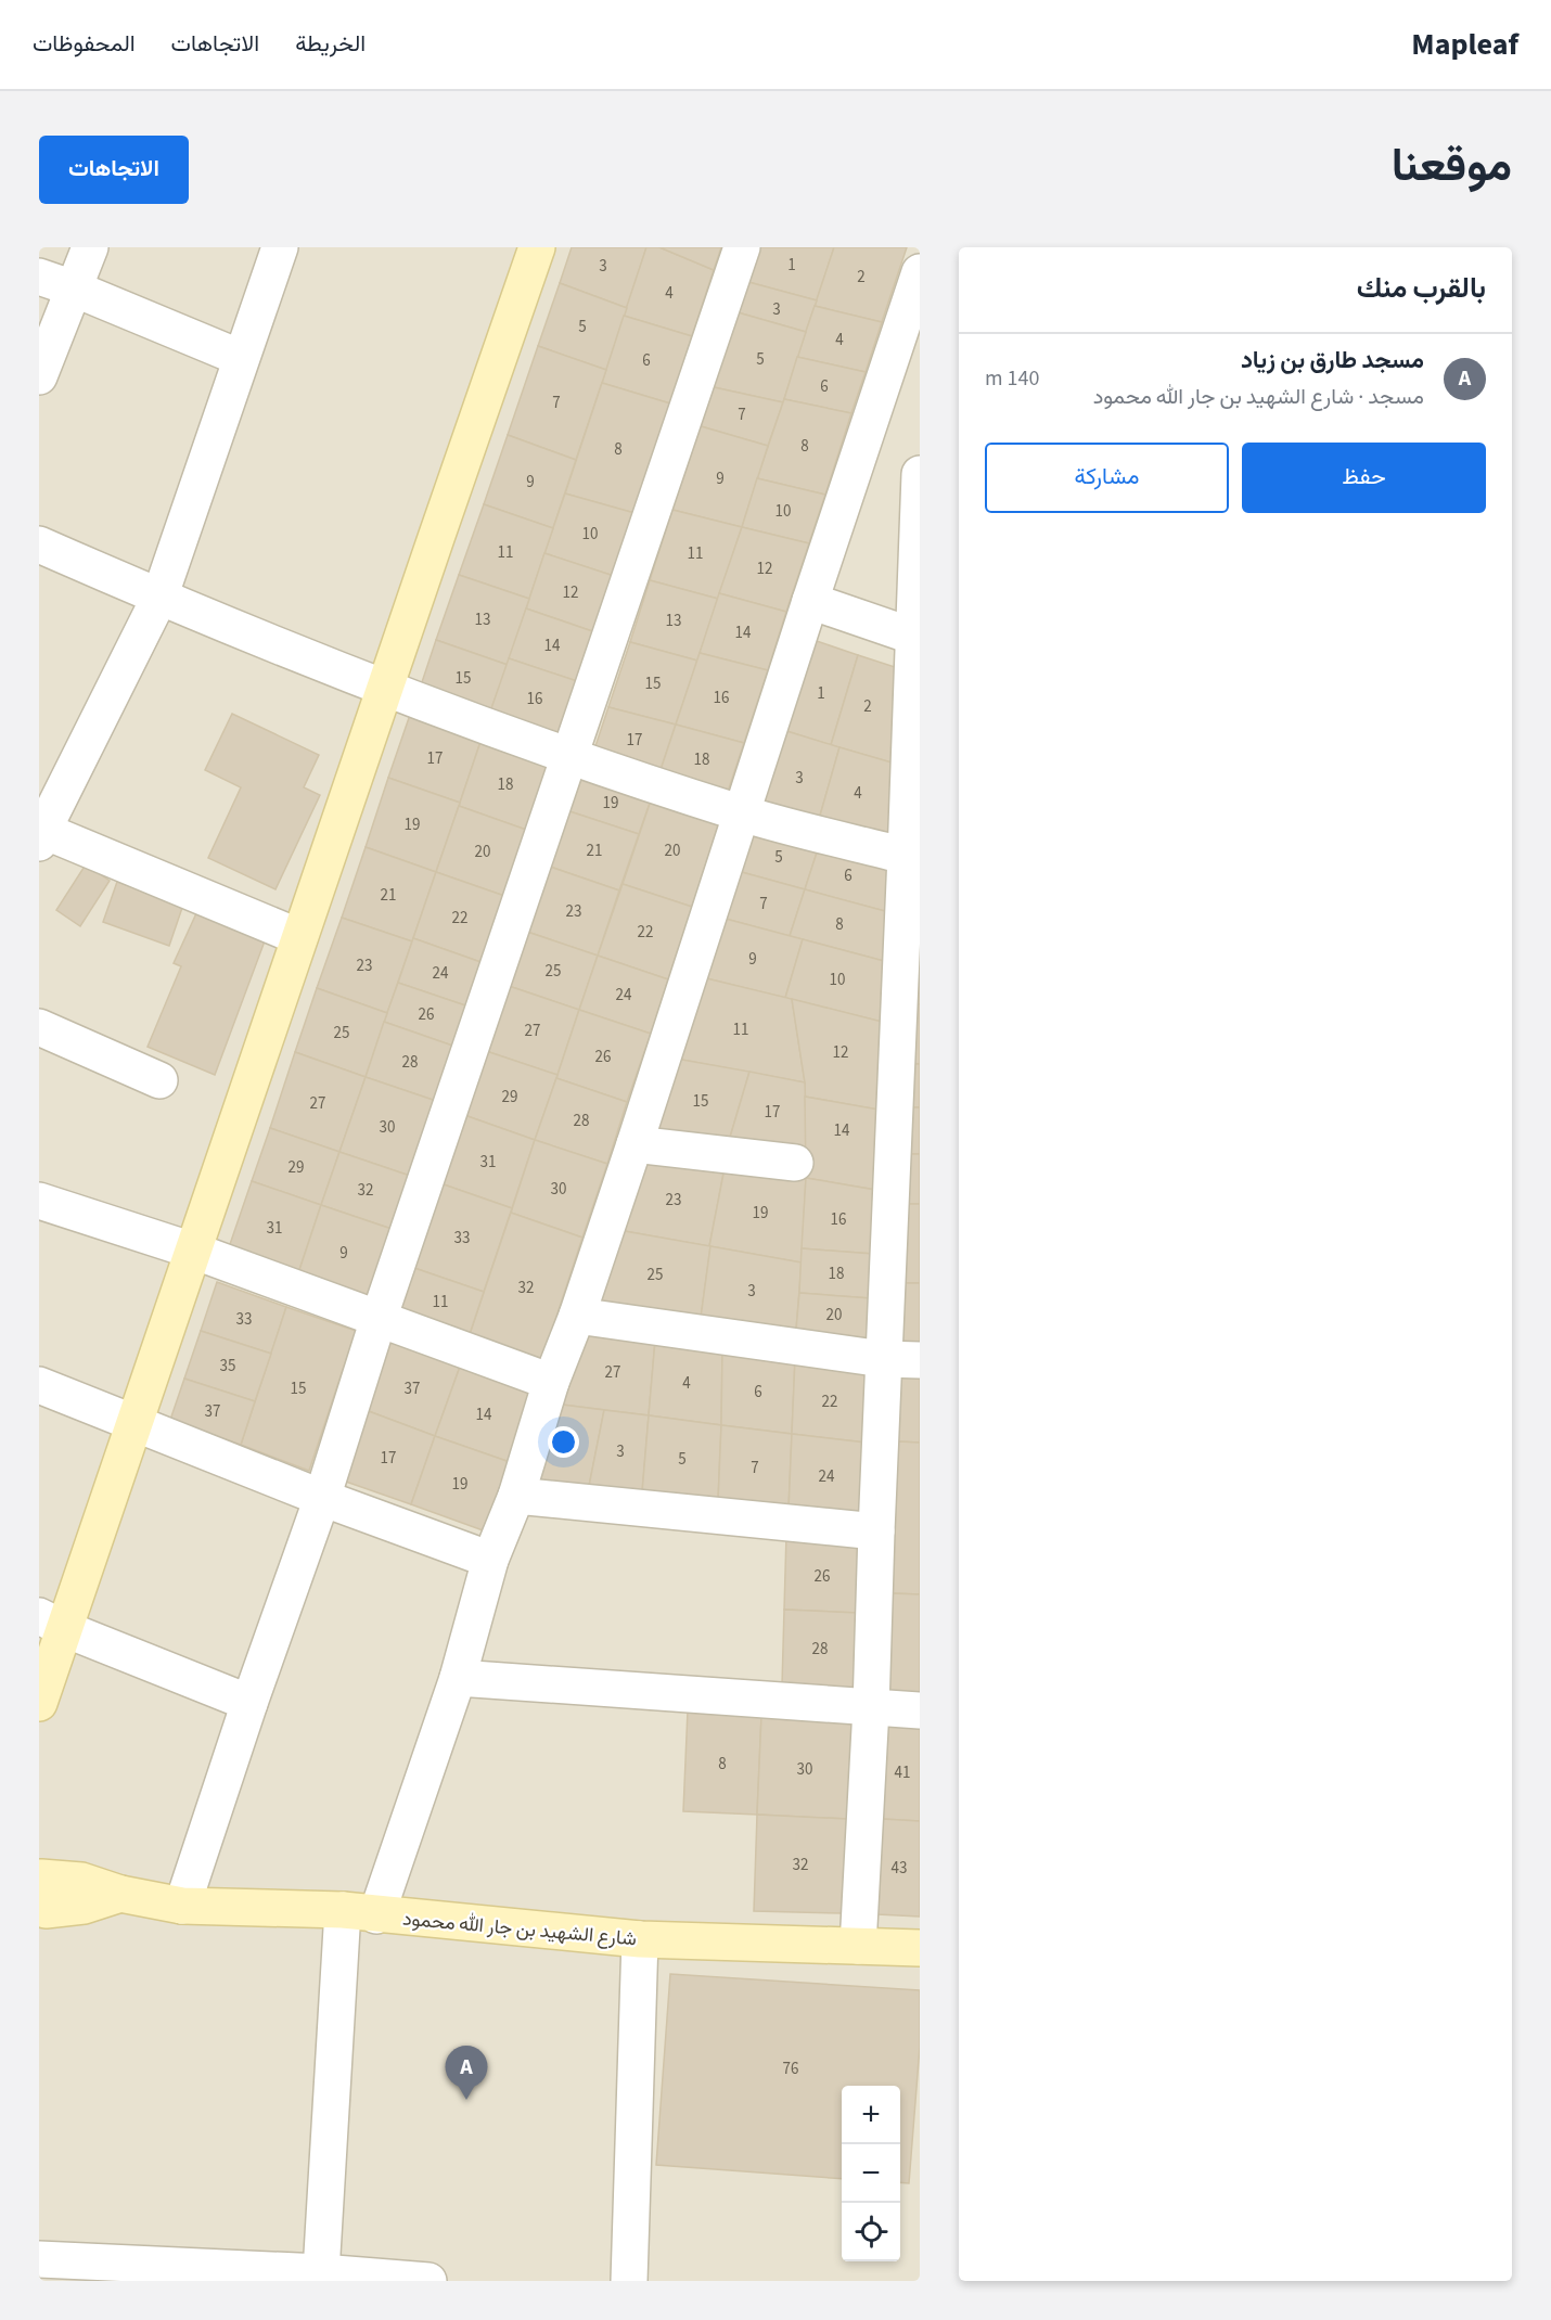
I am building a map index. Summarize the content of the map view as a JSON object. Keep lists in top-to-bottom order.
{
  "streets": {
    "street": ["شارع الشهيد بن جار الله محمود"]
  },
  "house_numbers": [
    "1",
    "3",
    "2",
    "4",
    "3",
    "5",
    "4",
    "5",
    "6",
    "6",
    "7",
    "7",
    "8",
    "8",
    "9",
    "9",
    "10",
    "10",
    "11",
    "11",
    "12",
    "12",
    "13",
    "13",
    "14",
    "14",
    "15",
    "15",
    "1",
    "16",
    "16",
    "2",
    "17",
    "17",
    "18",
    "3",
    "18",
    "4",
    "19",
    "19",
    "21",
    "20",
    "20",
    "5",
    "6",
    "21",
    "7",
    "23",
    "22",
    "8",
    "22",
    "9",
    "23",
    "25",
    "24",
    "10",
    "24",
    "26",
    "11",
    "27",
    "25",
    "12",
    "26",
    "28",
    "29",
    "15",
    "27",
    "17",
    "28",
    "30",
    "14",
    "31",
    "29",
    "30",
    "32",
    "23",
    "19",
    "16",
    "31",
    "33",
    "9",
    "18",
    "25",
    "32",
    "3",
    "11",
    "20",
    "33",
    "35",
    "27",
    "4",
    "15",
    "37",
    "6",
    "22",
    "37",
    "14",
    "3",
    "17",
    "5",
    "7",
    "24",
    "19",
    "26",
    "28",
    "8",
    "30",
    "41",
    "32",
    "43",
    "76"
  ],
  "page": {
    "header": "Mapleaf",
    "nav": ["الخريطة", "الاتجاهات", "المحفوظات"],
    "title": "موقعنا",
    "buttons": [
      "الاتجاهات",
      ["حفظ", "مشاركة"]
    ],
    "heading": "بالقرب منك",
    "list": [
      {
        "mark": "A",
        "name": "مسجد طارق بن زياد",
        "note": "مسجد · شارع الشهيد بن جار الله محمود",
        "value": "140 m"
      }
    ],
    "pins": "A",
    "map_buttons": ["+", "−"]
  }
}
